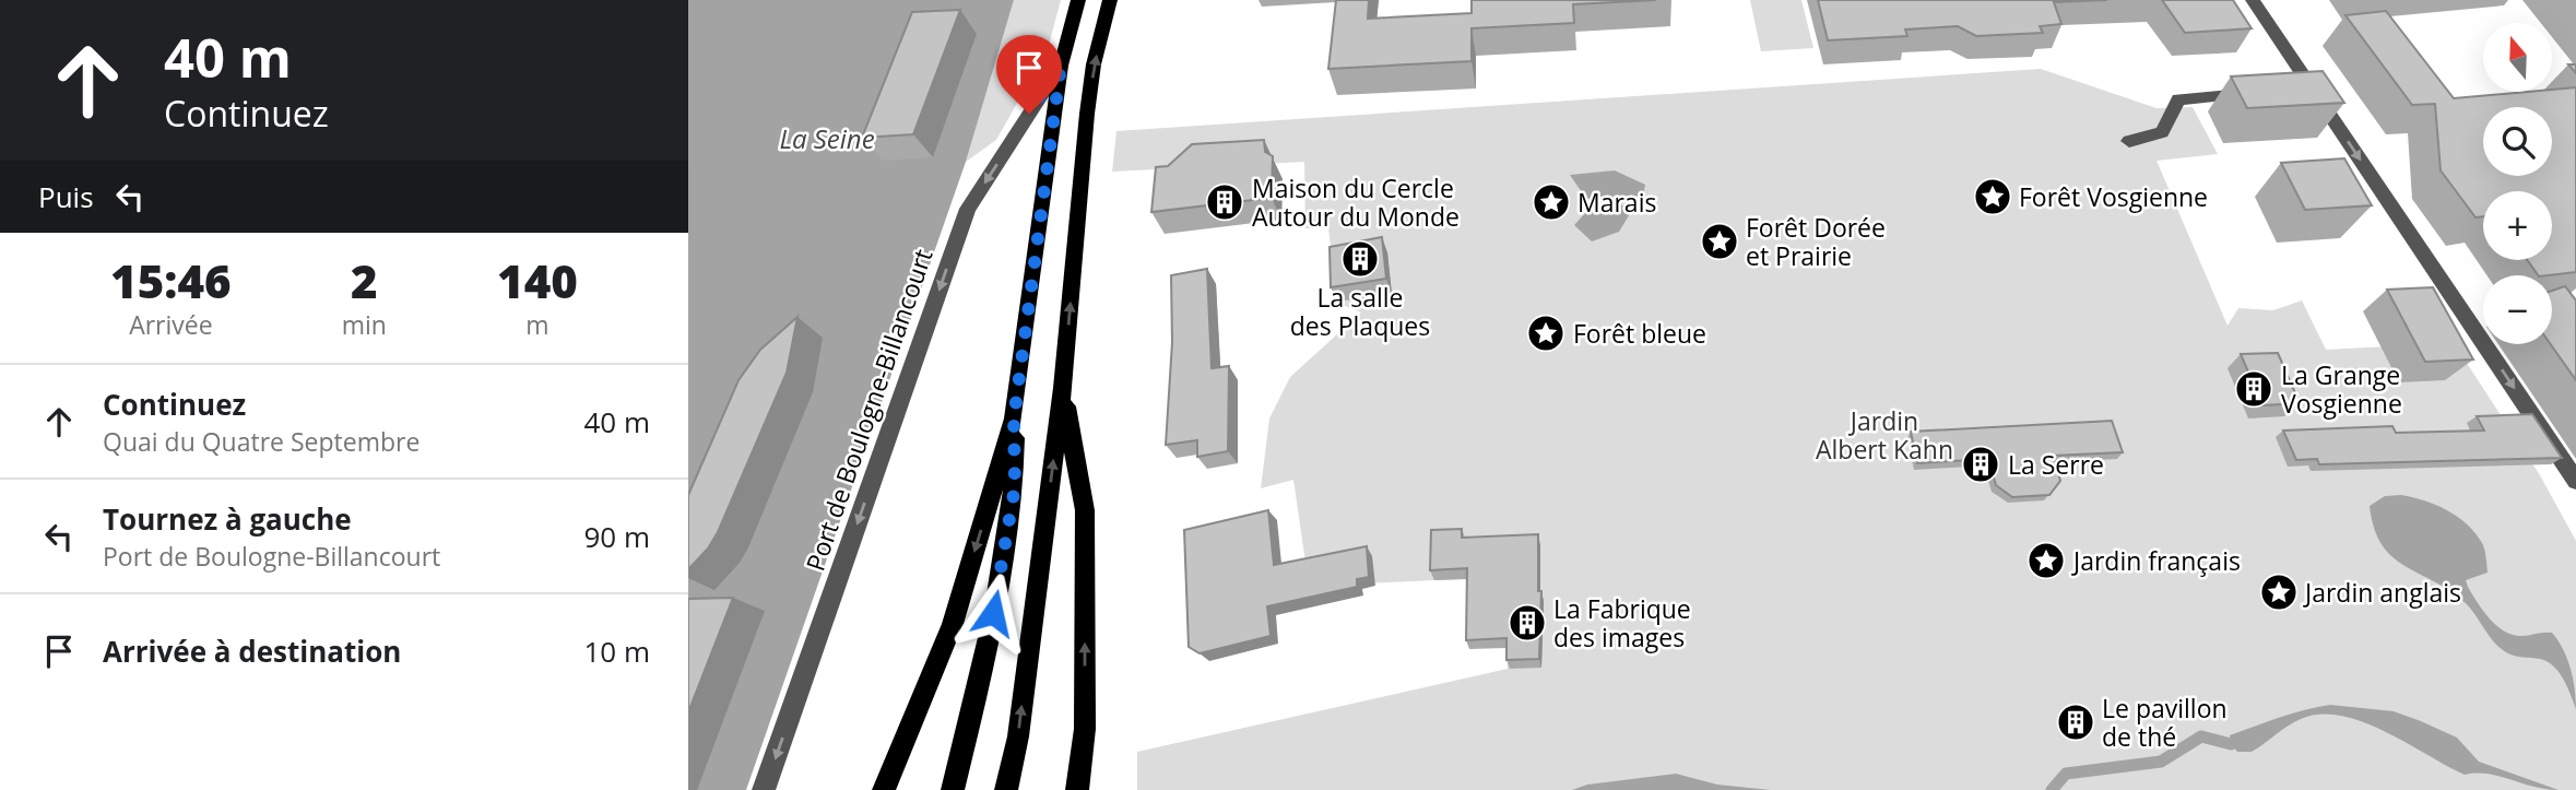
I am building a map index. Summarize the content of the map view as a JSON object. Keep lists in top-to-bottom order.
{
  "streets": {
    "street": ["Port de Boulogne-Billancourt"]
  },
  "one_way": ["Port de Boulogne-Billancourt"],
  "water": ["La Seine"],
  "parks": ["Jardin Albert Kahn"],
  "places": {
    "place": [
      "Forêt Vosgienne",
      "Marais",
      "Forêt Dorée et Prairie",
      "Forêt bleue",
      "Jardin français",
      "Jardin anglais"
    ],
    "building": [
      "Maison du Cercle Autour du Monde",
      "La salle des Plaques",
      "La Grange Vosgienne",
      "La Serre",
      "La Fabrique des images",
      "Le pavillon de thé"
    ]
  },
  "north": "top",
  "page": {
    "turn": ["40 m", "Continuez"],
    "map_buttons": ["+", "−"],
    "then": "Puis",
    "eta": [
      "15:46",
      "Arrivée",
      "2",
      "min",
      "140",
      "m"
    ],
    "list": [
      {
        "name": "Continuez",
        "note": "Quai du Quatre Septembre",
        "value": "40 m"
      },
      {
        "name": "Tournez à gauche",
        "note": "Port de Boulogne-Billancourt",
        "value": "90 m"
      },
      {
        "name": "Arrivée à destination",
        "value": "10 m"
      }
    ]
  }
}
